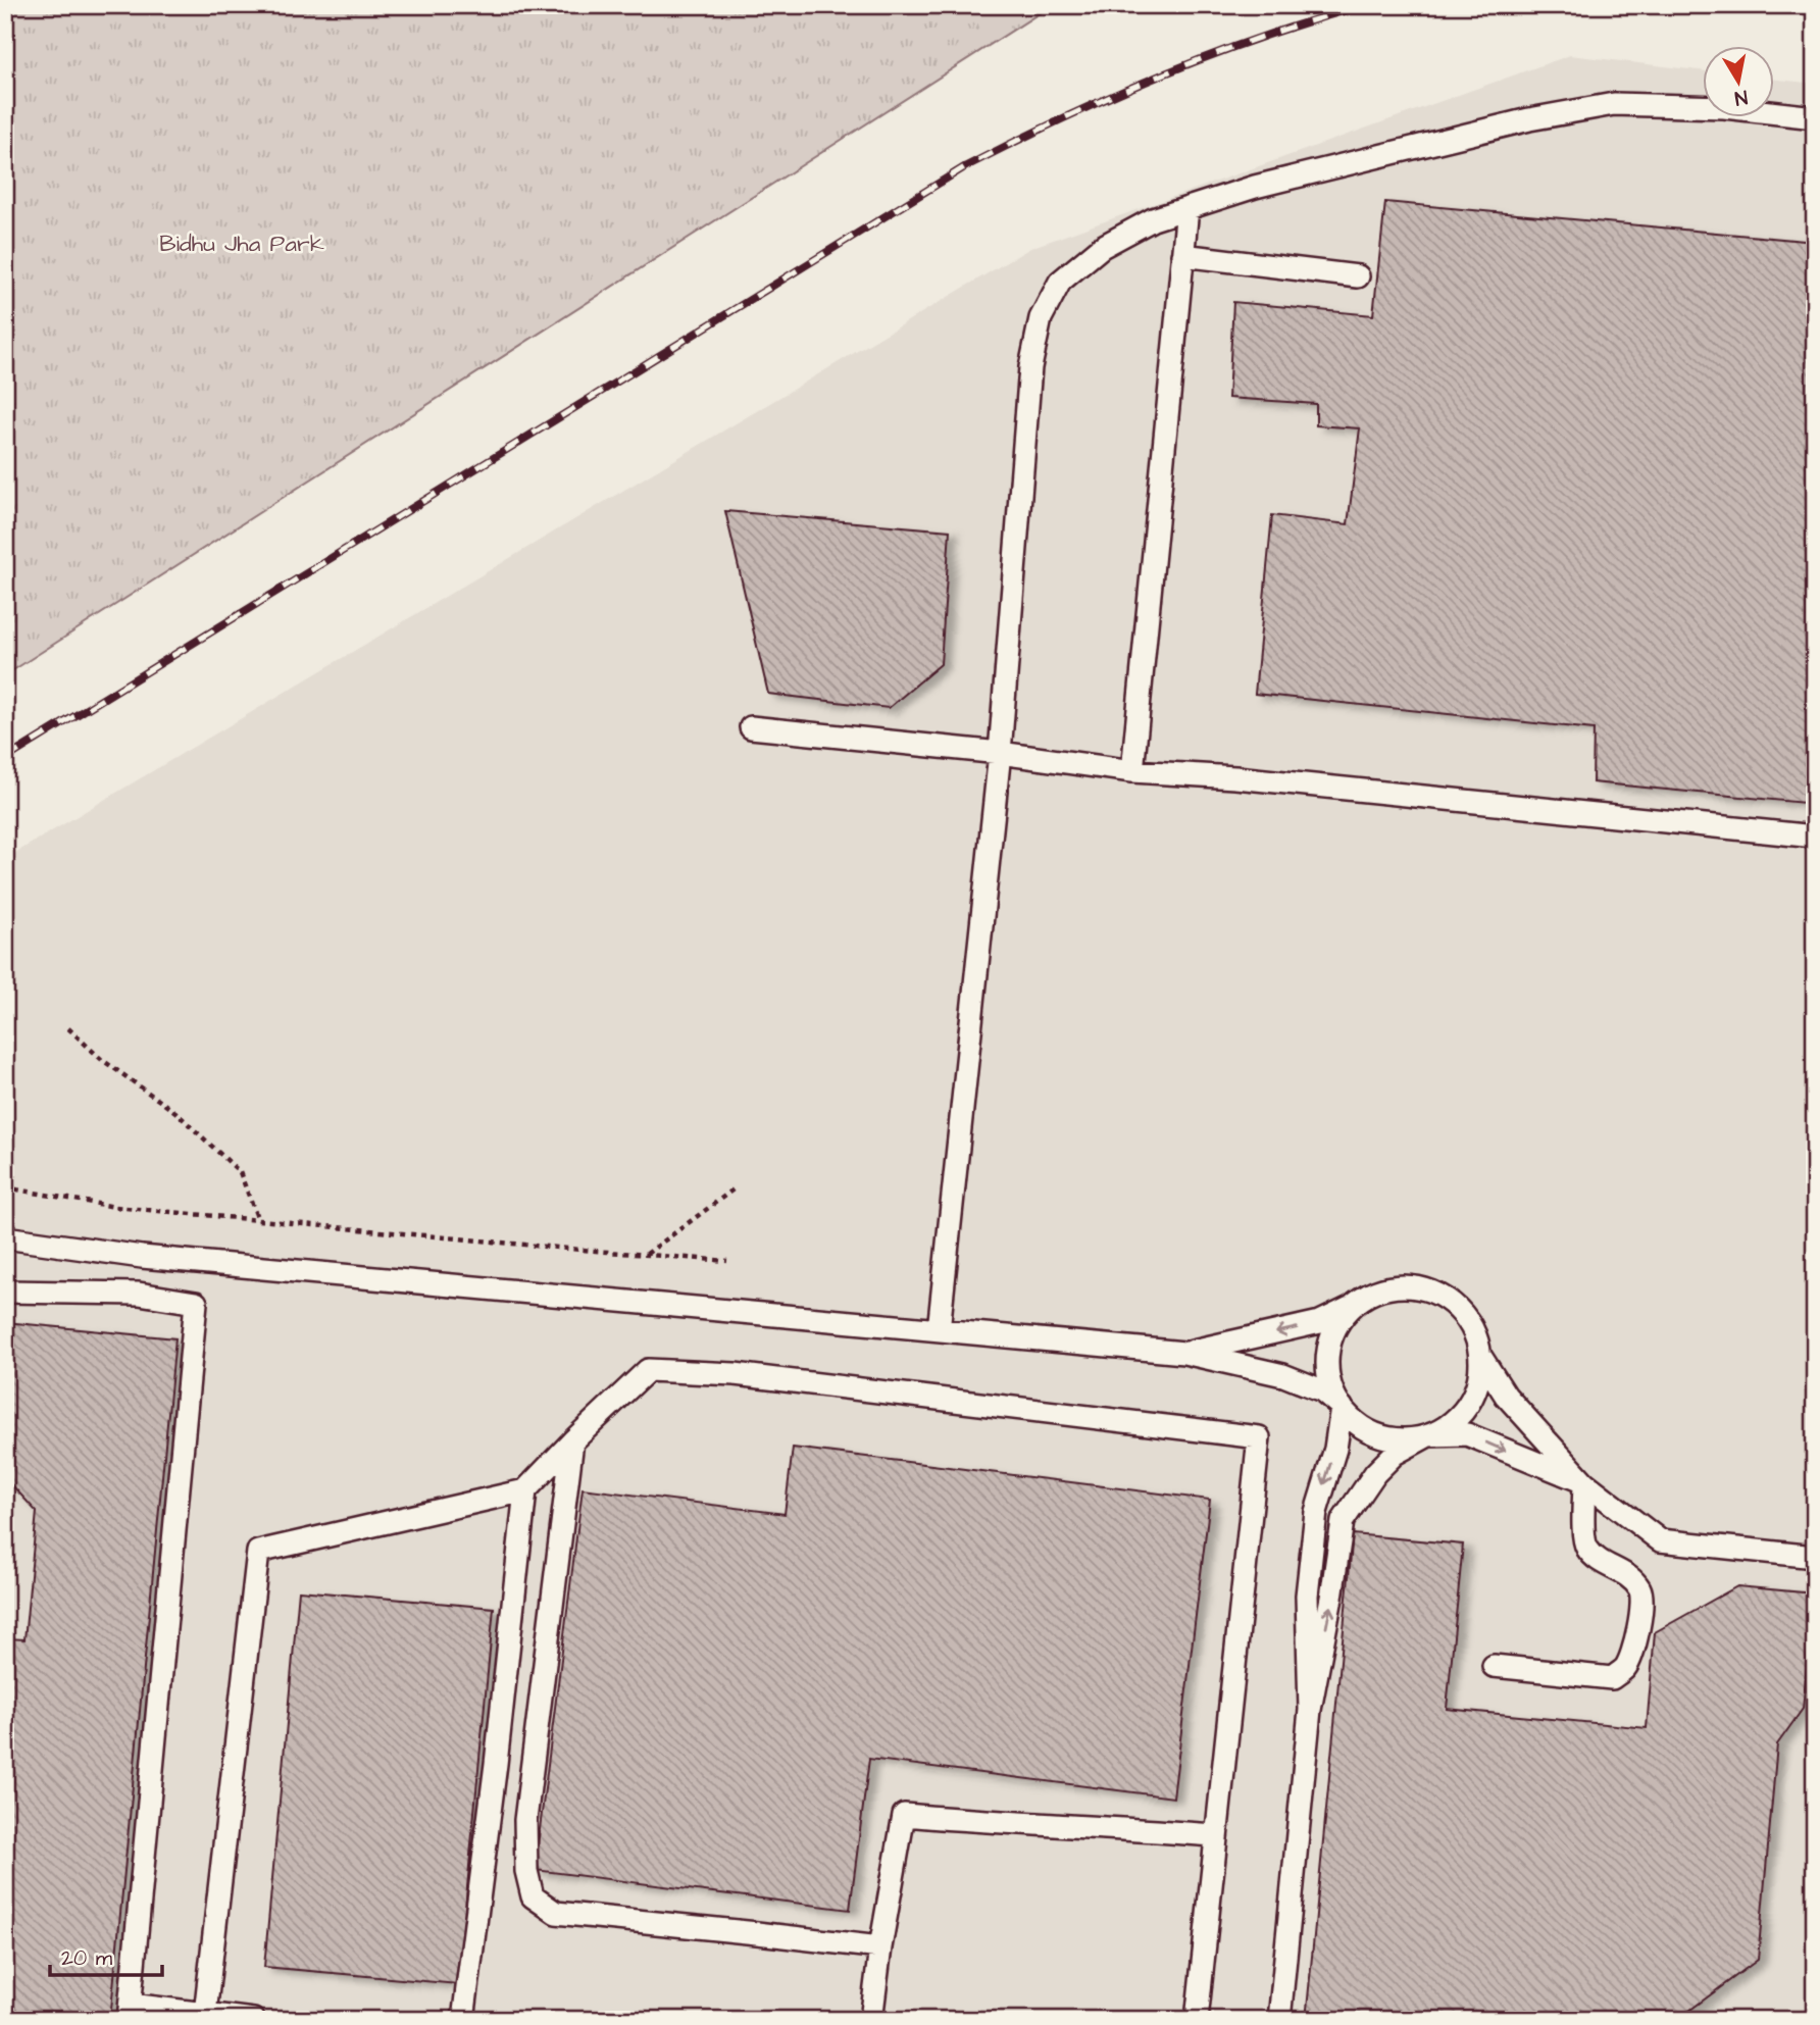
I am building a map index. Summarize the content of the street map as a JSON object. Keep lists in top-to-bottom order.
{
  "parks": ["Bidhu Jha Park"],
  "scale_bar": "20 m",
  "north": "bottom"
}
